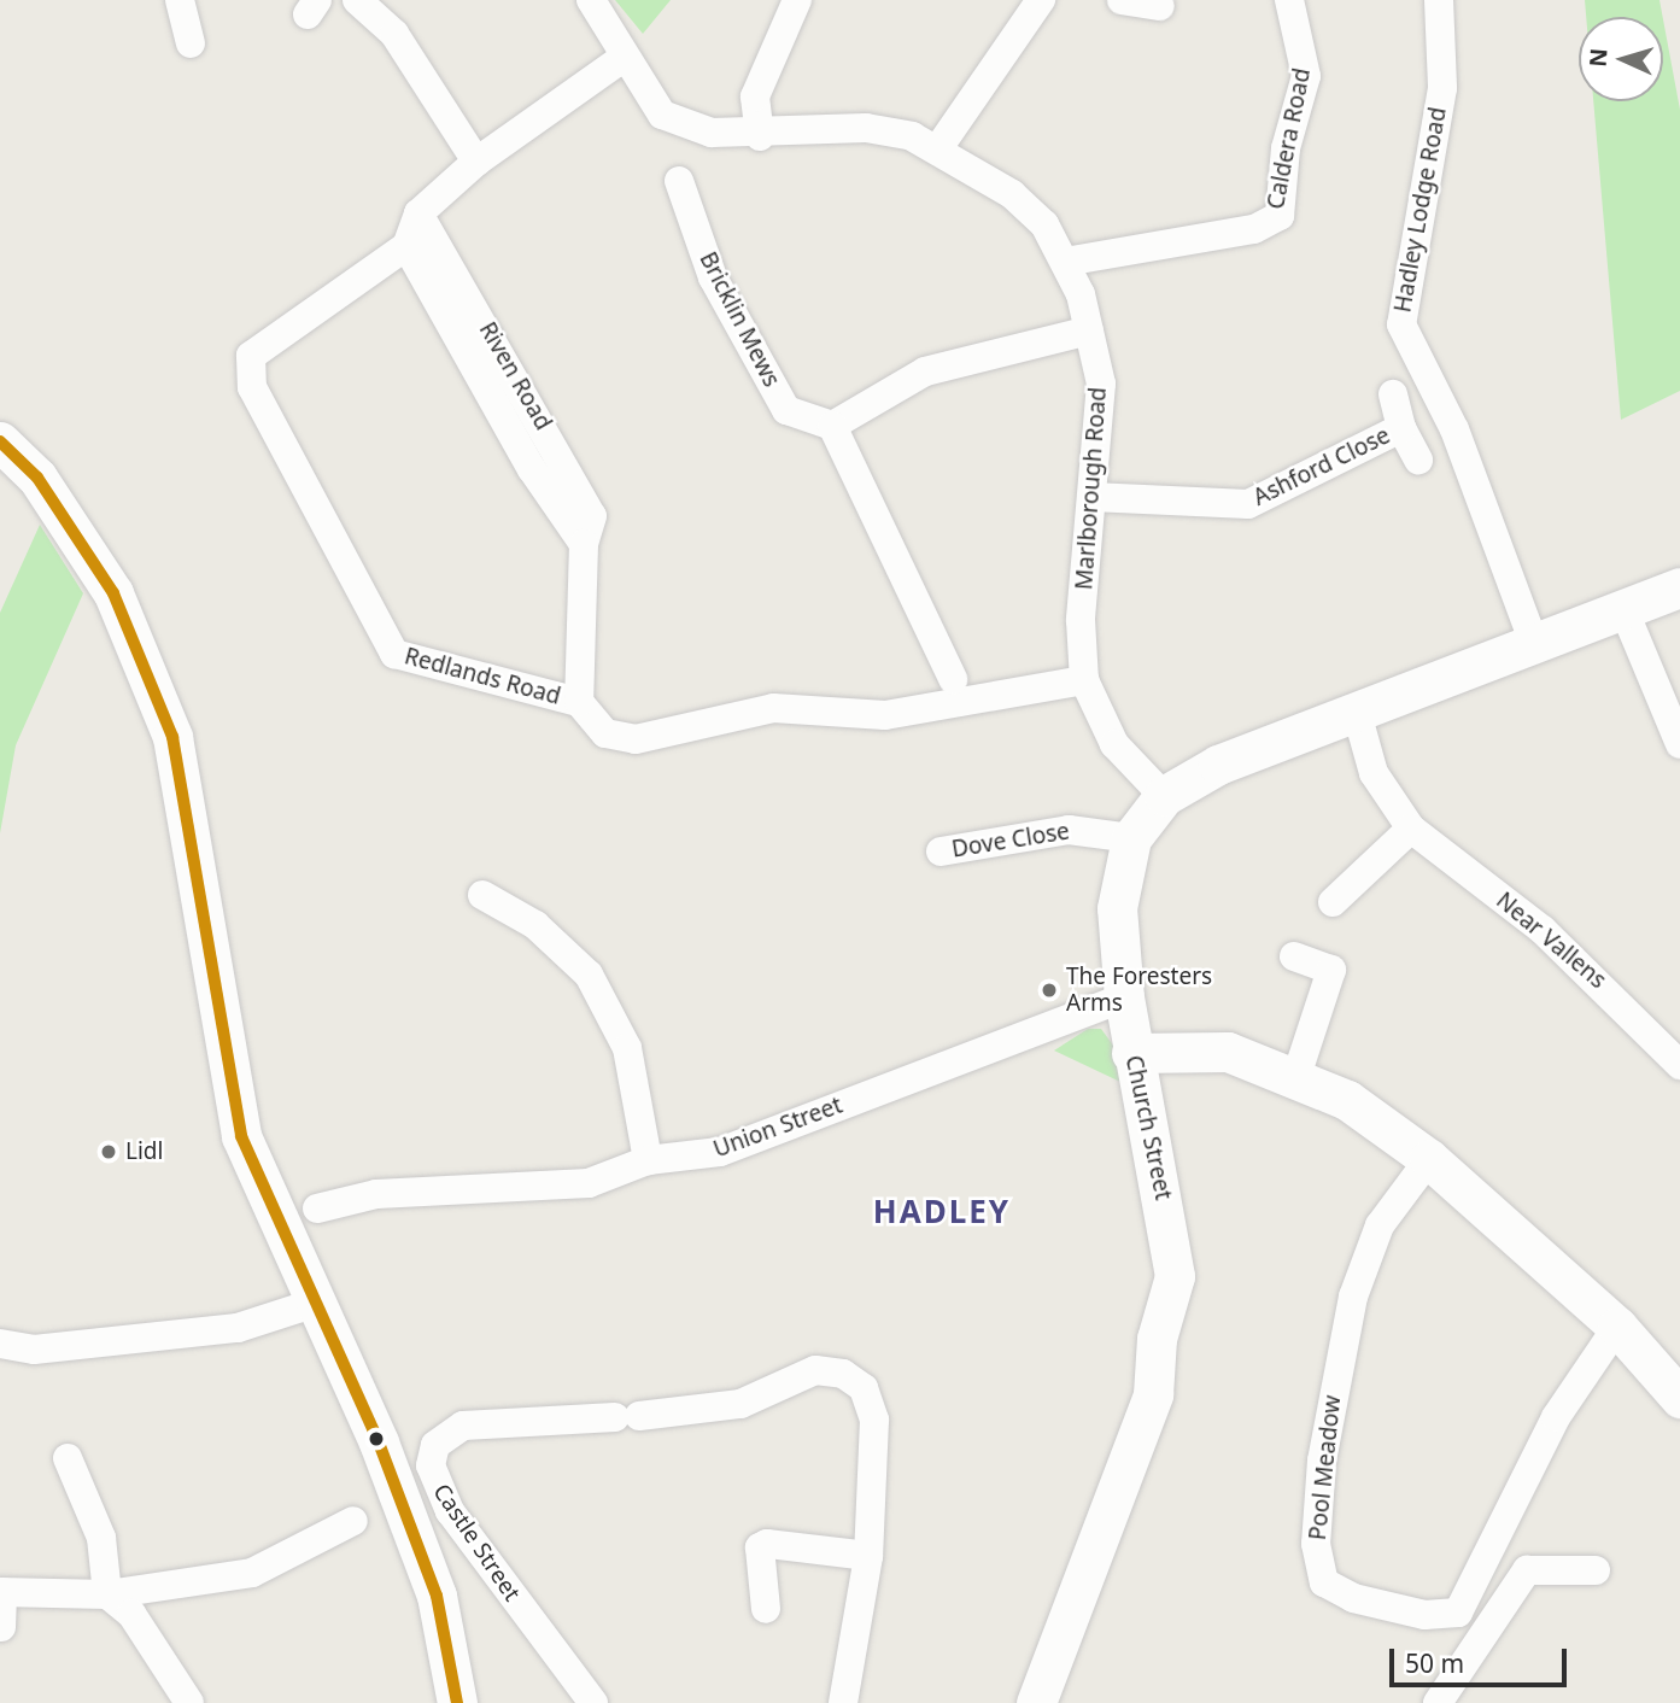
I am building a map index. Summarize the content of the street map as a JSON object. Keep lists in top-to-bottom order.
{
  "streets": {
    "street": [
      "Caldera Road",
      "Hadley Lodge Road",
      "Bricklin Mews",
      "Riven Road",
      "Ashford Close",
      "Marlborough Road",
      "Redlands Road",
      "Dove Close",
      "Near Vallens",
      "Union Street",
      "Church Street",
      "Pool Meadow",
      "Castle Street"
    ]
  },
  "crossings": [
    ["Caldera Road", "Marlborough Road"],
    ["Hadley Lodge Road", "Church Street"],
    ["Riven Road", "Redlands Road"],
    ["Ashford Close", "Marlborough Road"],
    ["Marlborough Road", "Redlands Road"],
    ["Marlborough Road", "Church Street"],
    ["Dove Close", "Church Street"],
    ["Near Vallens", "Church Street"],
    ["Union Street", "Church Street"]
  ],
  "districts": ["HADLEY"],
  "places": ["The Foresters Arms", "Lidl"],
  "scale_bar": "50 m",
  "north": "left"
}
